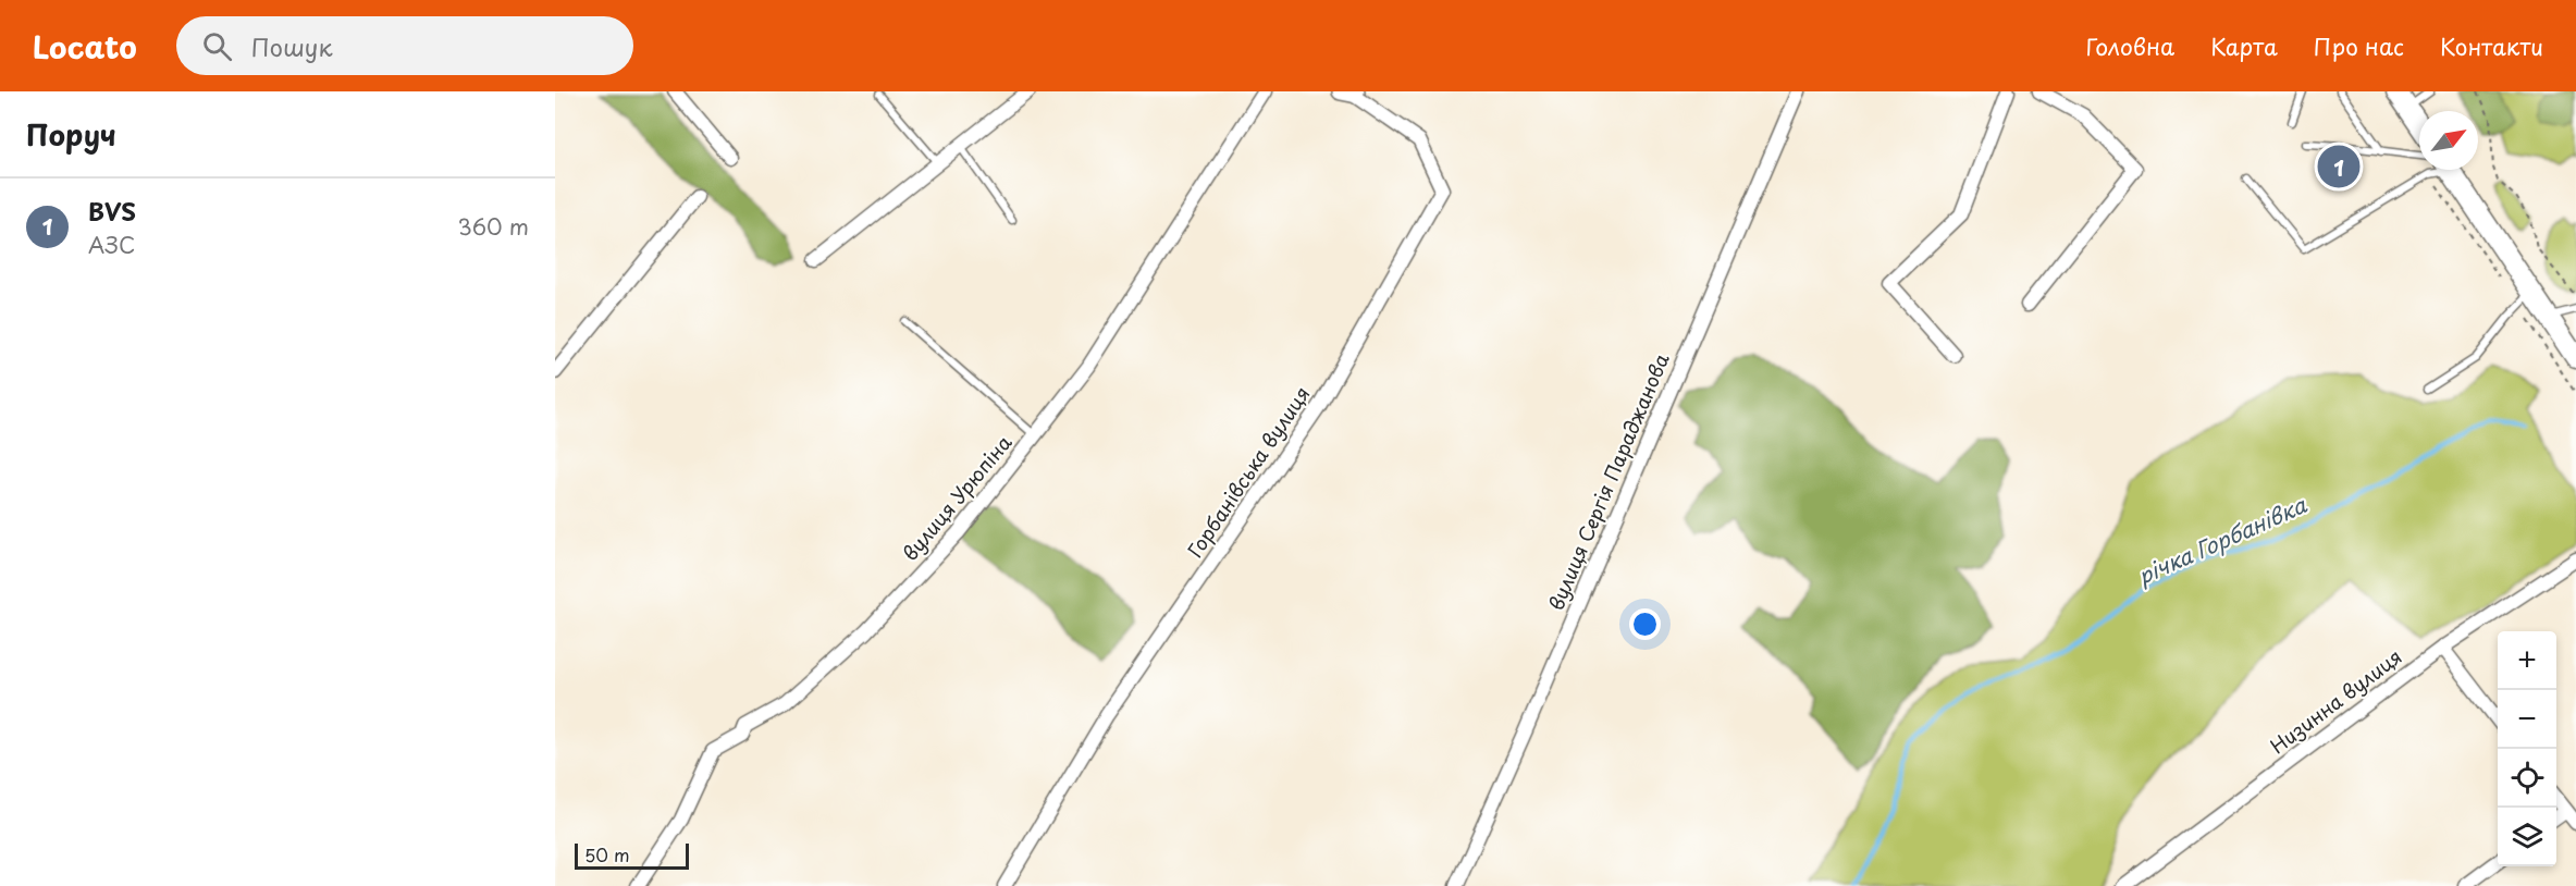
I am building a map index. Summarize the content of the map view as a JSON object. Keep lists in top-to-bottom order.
{
  "streets": {
    "street": [
      "Горбанівська вулиця",
      "вулиця Сергія Параджанова",
      "вулиця Урюпіна",
      "Низинна вулиця"
    ]
  },
  "water": ["річка Горбанівка"],
  "scale_bar": "50 m",
  "north": "top right",
  "page": {
    "header": "Locato",
    "search": "Пошук",
    "nav": [
      "Головна",
      "Карта",
      "Про нас",
      "Контакти"
    ],
    "heading": "Поруч",
    "pins": "1",
    "list": [
      {
        "mark": "1",
        "name": "BVS",
        "note": "АЗС",
        "value": "360 m"
      }
    ],
    "map_buttons": ["+", "−"],
    "scale": "50 m"
  }
}
